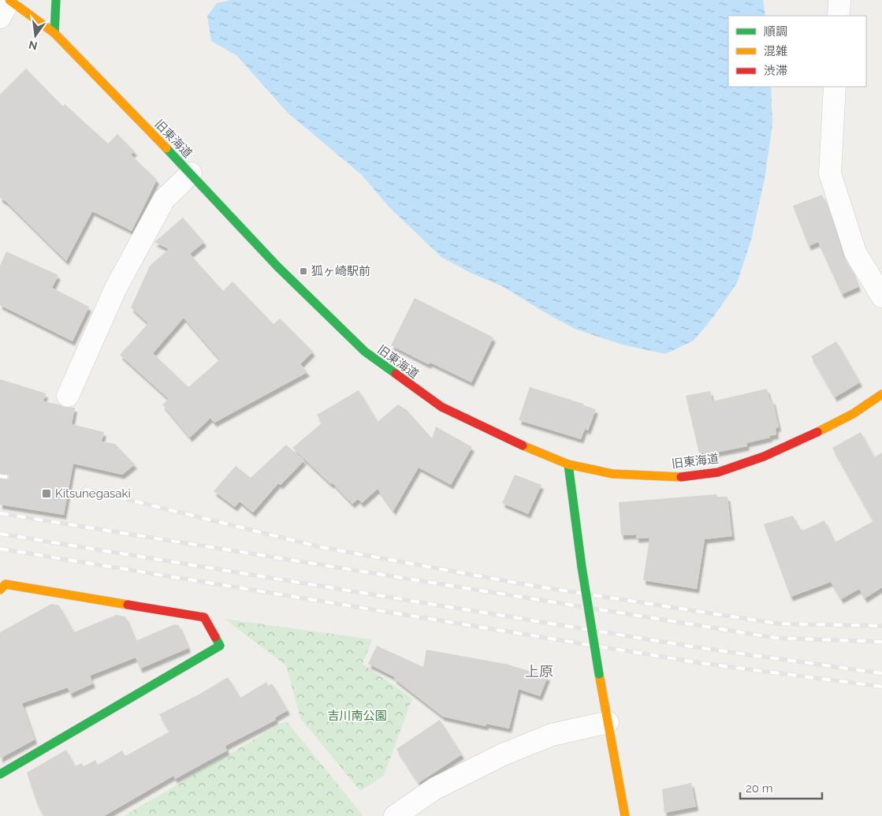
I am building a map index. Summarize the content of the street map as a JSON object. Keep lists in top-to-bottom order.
{
  "streets": {
    "street": ["旧東海道"]
  },
  "districts": ["上原"],
  "parks": ["吉川南公園"],
  "places": {
    "transit": ["狐ヶ崎駅前", "Kitsunegasaki"]
  },
  "legend": ["順調", "混雑", "渋滞"],
  "scale_bar": "20 m",
  "north": "bottom"
}
